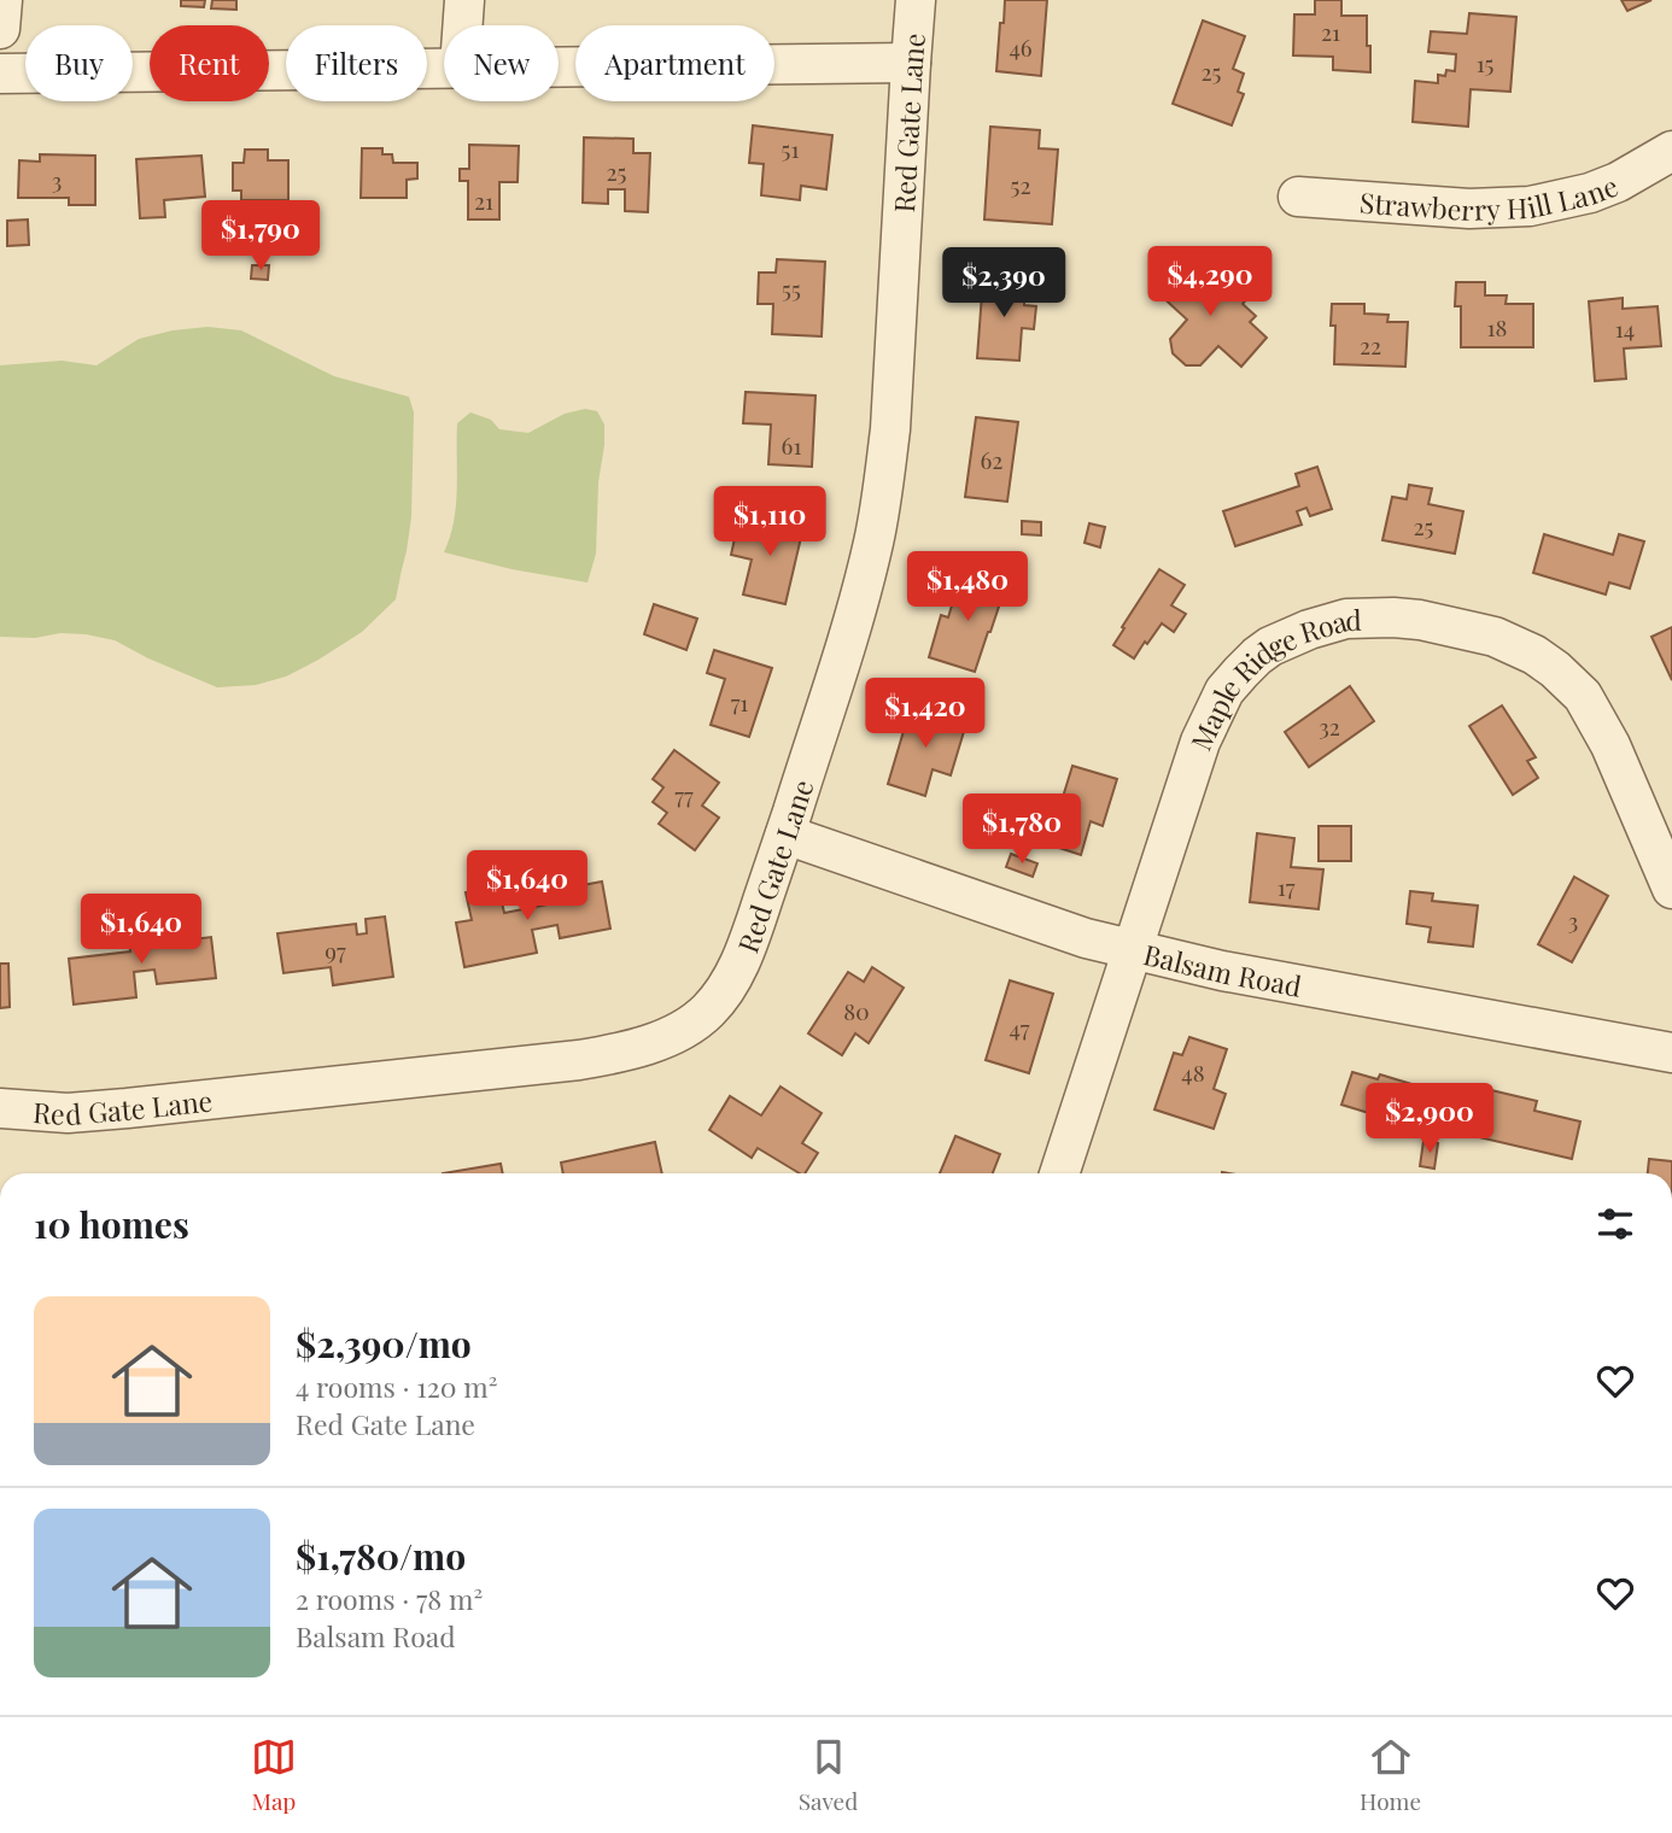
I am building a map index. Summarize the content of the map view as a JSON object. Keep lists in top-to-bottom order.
{
  "streets": {
    "street": [
      "Red Gate Lane",
      "Strawberry Hill Lane",
      "Maple Ridge Road",
      "Balsam Road"
    ]
  },
  "crossings": [
    ["Red Gate Lane", "Balsam Road"],
    ["Maple Ridge Road", "Balsam Road"]
  ],
  "house_numbers": [
    "21",
    "46",
    "15",
    "25",
    "51",
    "25",
    "3",
    "52",
    "21",
    "55",
    "18",
    "14",
    "22",
    "61",
    "62",
    "25",
    "71",
    "32",
    "77",
    "17",
    "3",
    "97",
    "80",
    "47",
    "48"
  ],
  "page": {
    "chip": [
      "Buy",
      "Rent",
      "Filters",
      "New",
      "Apartment"
    ],
    "price": [
      "$1,790",
      "$4,290",
      "$2,390",
      "$1,110",
      "$1,480",
      "$1,420",
      "$1,780",
      "$1,640",
      "$1,640",
      "$2,900"
    ],
    "heading": "10 homes",
    "list": [
      {
        "name": "$2,390/mo",
        "note": "4 rooms · 120 m² · Red Gate Lane"
      },
      {
        "name": "$1,780/mo",
        "note": "2 rooms · 78 m² · Balsam Road"
      }
    ],
    "tabs": ["Map", "Saved", "Home"]
  }
}
